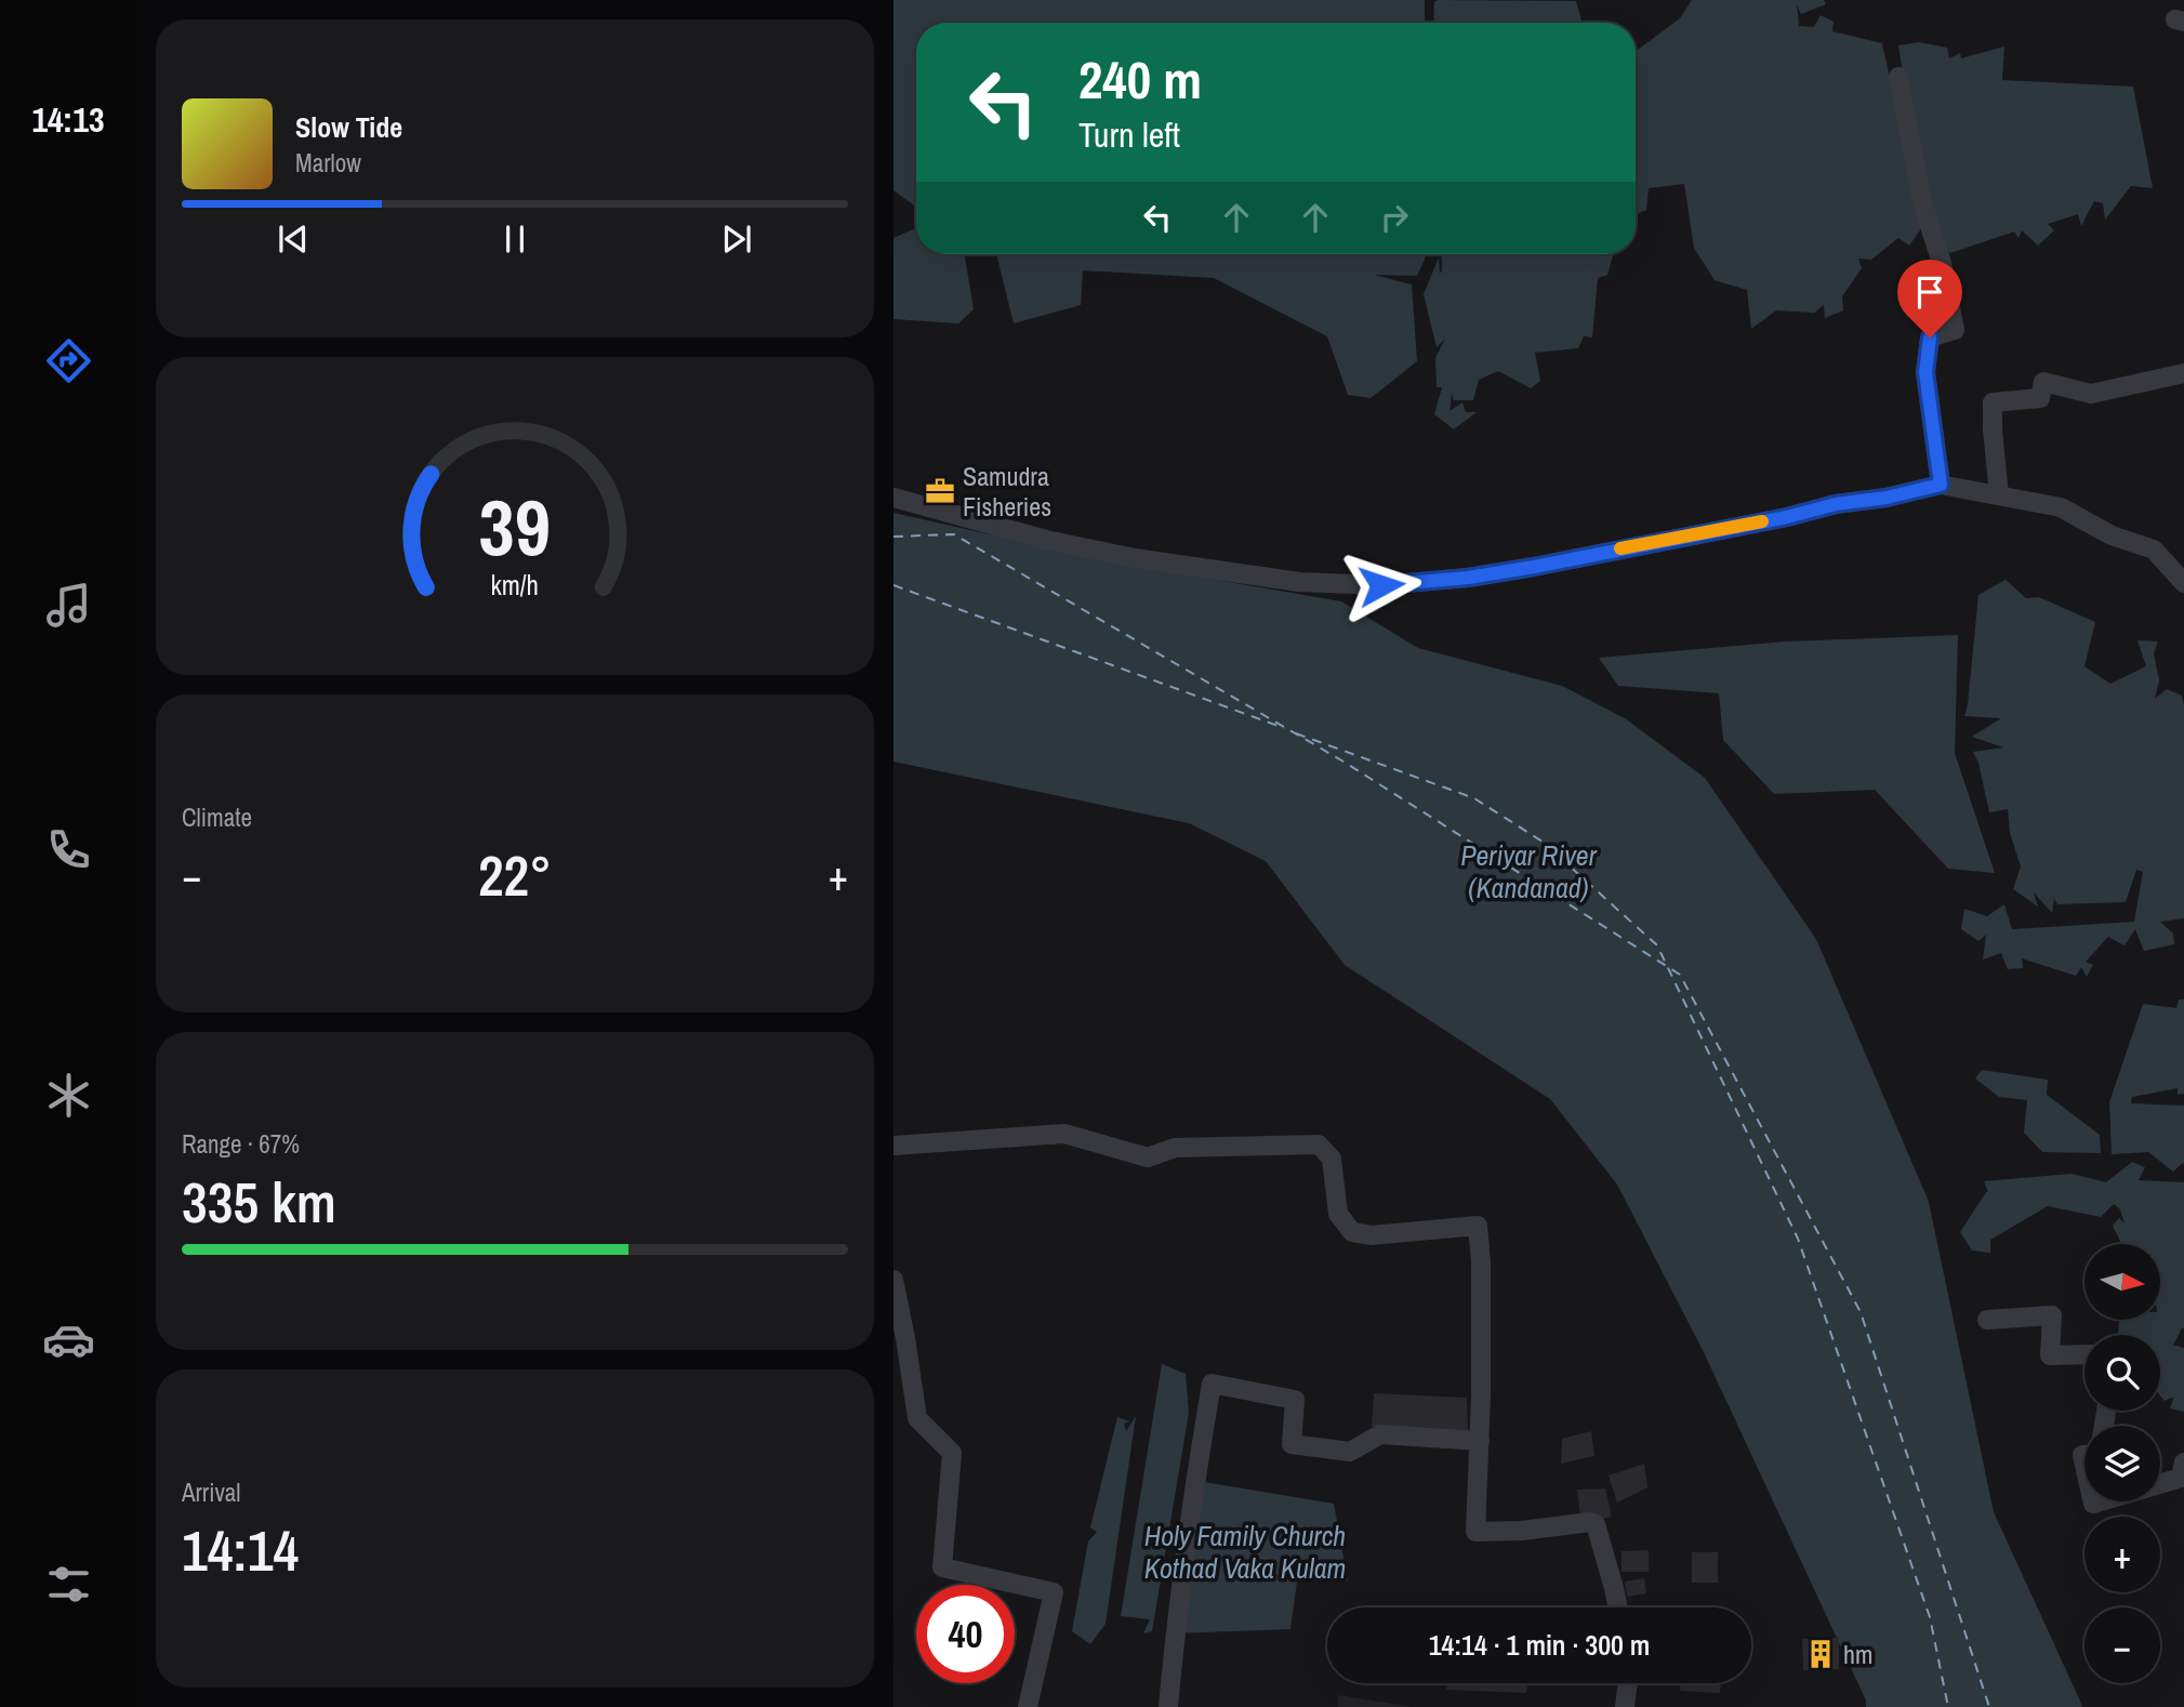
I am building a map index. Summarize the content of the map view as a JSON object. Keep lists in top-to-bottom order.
{
  "water": ["Periyar River (Kandanad)", "Holy Family Church Kothad Vaka Kulam"],
  "places": {
    "office": ["Samudra Fisheries"],
    "building": ["hm"]
  },
  "north": "right",
  "page": {
    "tabs": "14:13",
    "turn": ["240 m", "Turn left"],
    "song": ["Slow Tide", "Marlow"],
    "tile": [
      "Climate",
      ["Range · 67%", "335 km"],
      ["Arrival", "14:14"]
    ],
    "heat": ["−", "22°", "+"],
    "map_buttons": ["+", "−"],
    "limit": "40",
    "trip": "14:14 · 1 min · 300 m",
    "gauge": ["39", "km/h"]
  }
}
